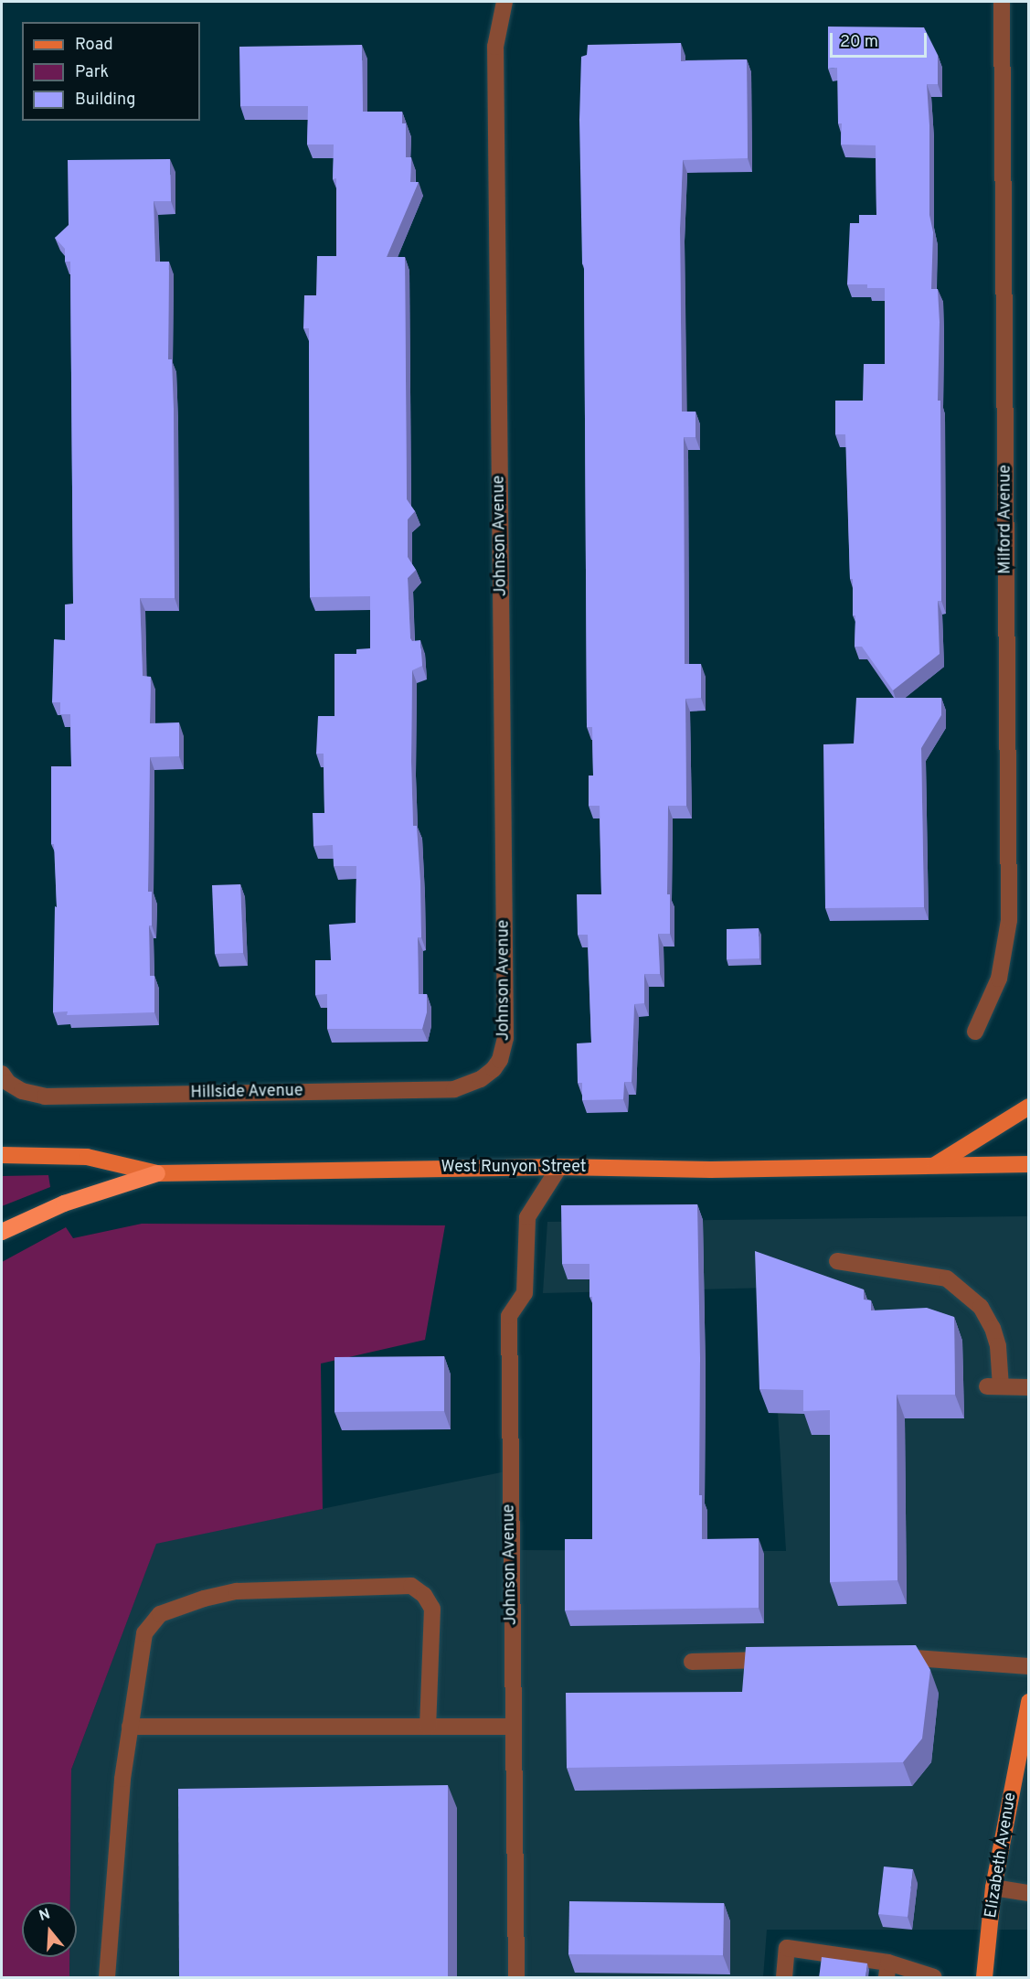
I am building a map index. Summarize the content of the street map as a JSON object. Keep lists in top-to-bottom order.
{
  "streets": {
    "main road": ["West Runyon Street", "Elizabeth Avenue"],
    "street": ["Milford Avenue", "Johnson Avenue", "Hillside Avenue"]
  },
  "crossings": [
    ["Johnson Avenue", "Hillside Avenue"],
    ["Johnson Avenue", "West Runyon Street"]
  ],
  "legend": ["Road", "Park", "Building"],
  "scale_bar": "20 m",
  "north": "top"
}
